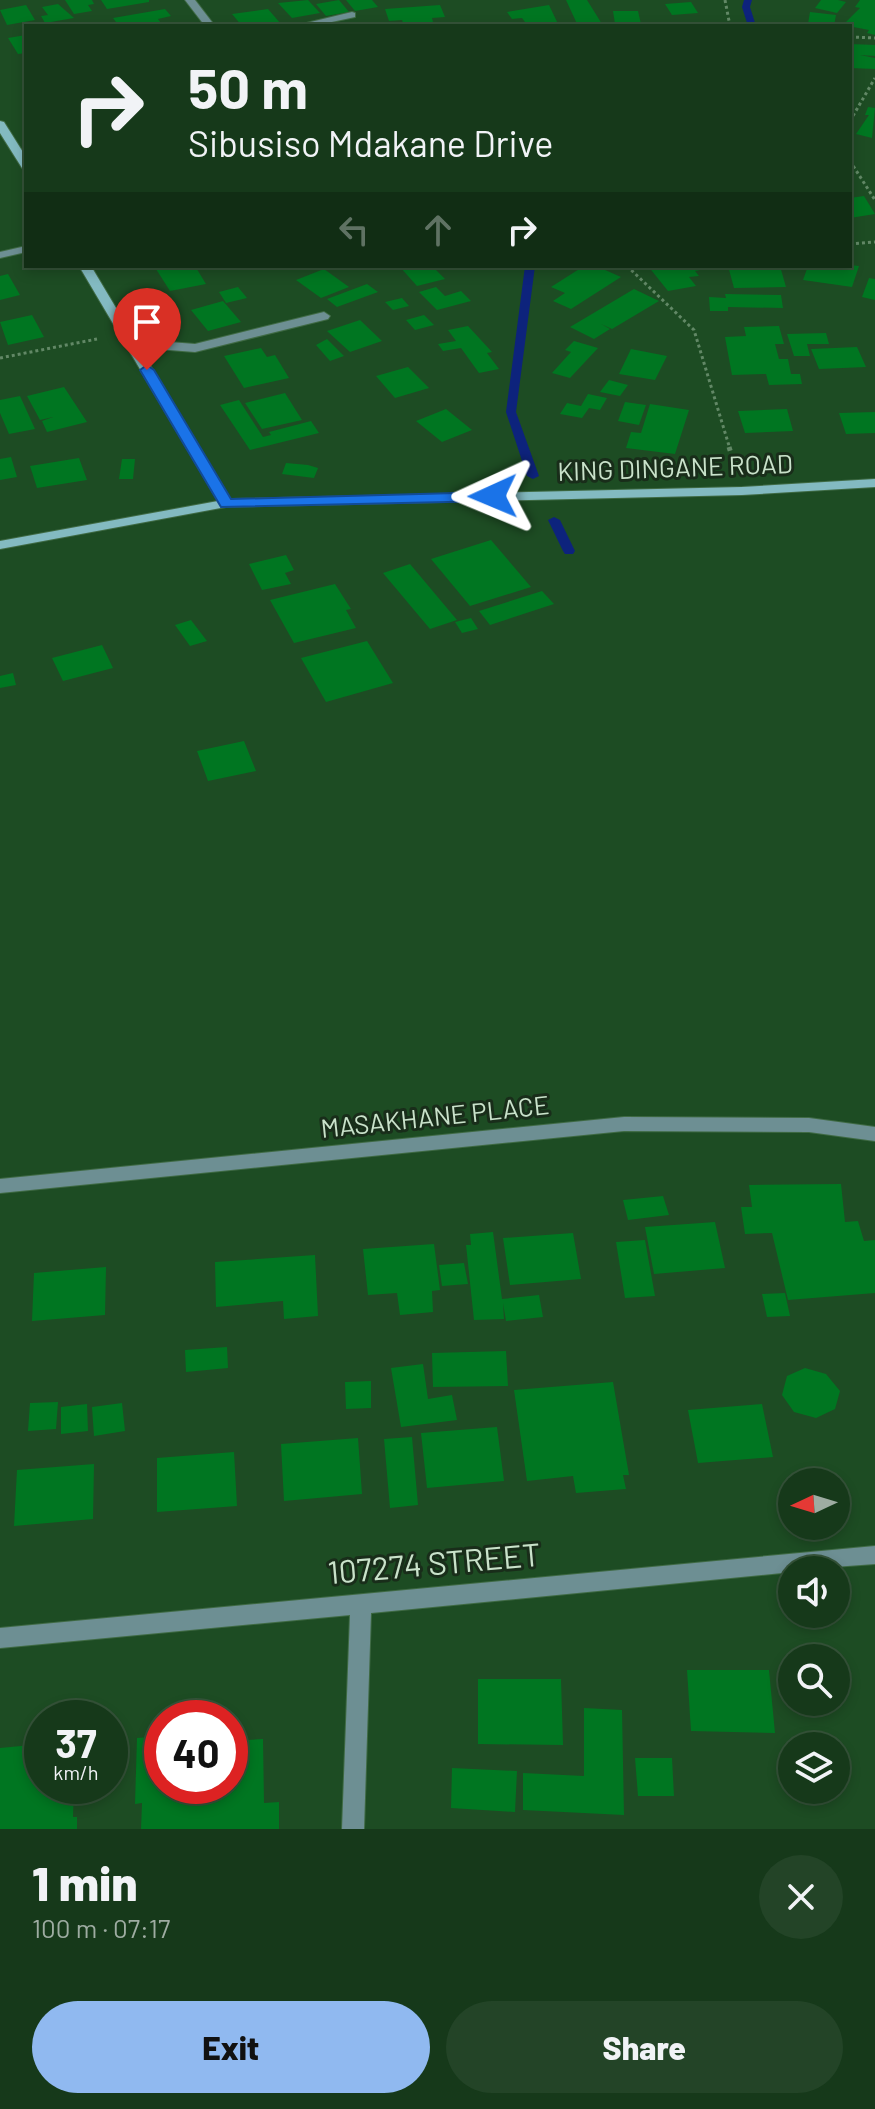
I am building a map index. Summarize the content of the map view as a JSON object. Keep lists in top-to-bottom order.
{
  "streets": {
    "street": ["KING DINGANE ROAD", "MASAKHANE PLACE", "107274 STREET"]
  },
  "north": "left",
  "page": {
    "turn": ["50 m", "Sibusiso Mdakane Drive"],
    "speed": "37 km/h",
    "limit": "40",
    "heading": ["1 min", "100 m · 07:17"],
    "buttons": ["Exit", "Share"]
  }
}
